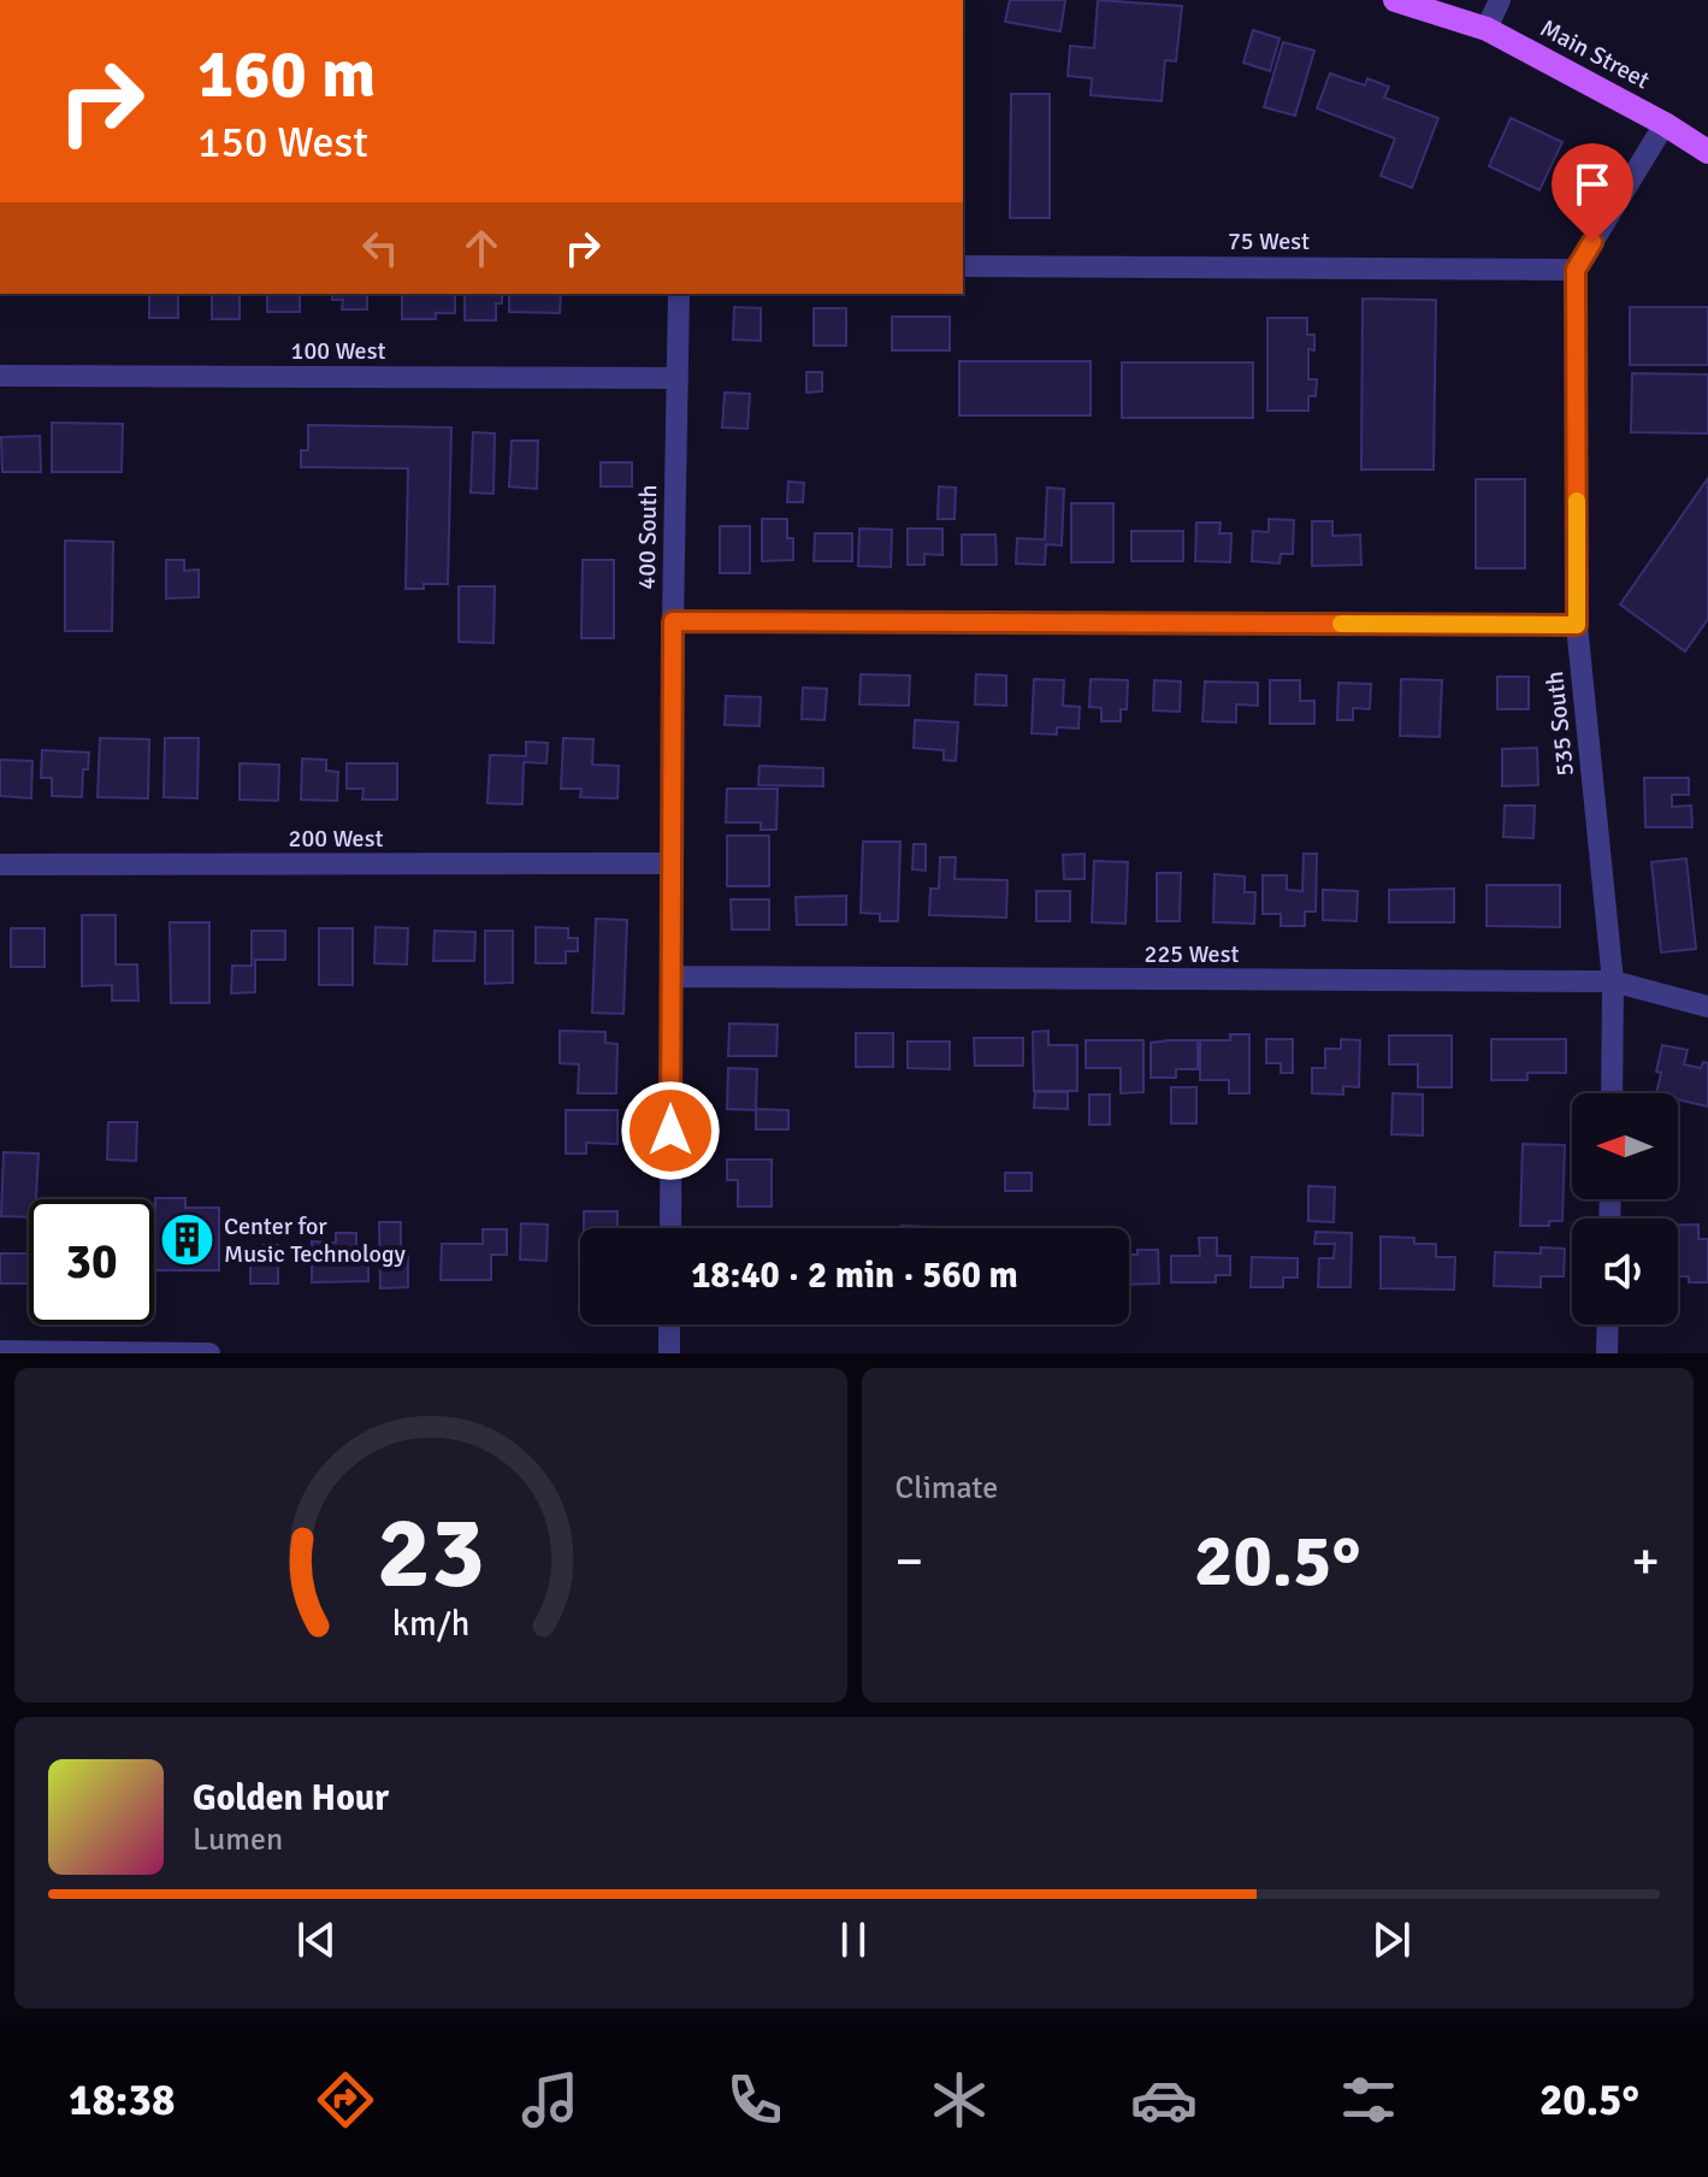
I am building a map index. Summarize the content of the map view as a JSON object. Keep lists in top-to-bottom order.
{
  "streets": {
    "main road": ["Main Street"],
    "street": [
      "75 West",
      "100 West",
      "400 South",
      "535 South",
      "200 West",
      "225 West"
    ]
  },
  "crossings": [
    ["75 West", "535 South"],
    ["100 West", "400 South"],
    ["400 South", "200 West"],
    ["400 South", "225 West"],
    ["535 South", "225 West"]
  ],
  "places": {
    "building": ["Center for Music Technology"]
  },
  "north": "left",
  "page": {
    "turn": ["160 m", "150 West"],
    "limit": "30",
    "trip": "18:40 · 2 min · 560 m",
    "tile": "Climate",
    "heat": ["−", "20.5°", "+"],
    "song": ["Golden Hour", "Lumen"],
    "tabs": ["18:38", "20.5°"],
    "gauge": ["23", "km/h"]
  }
}
